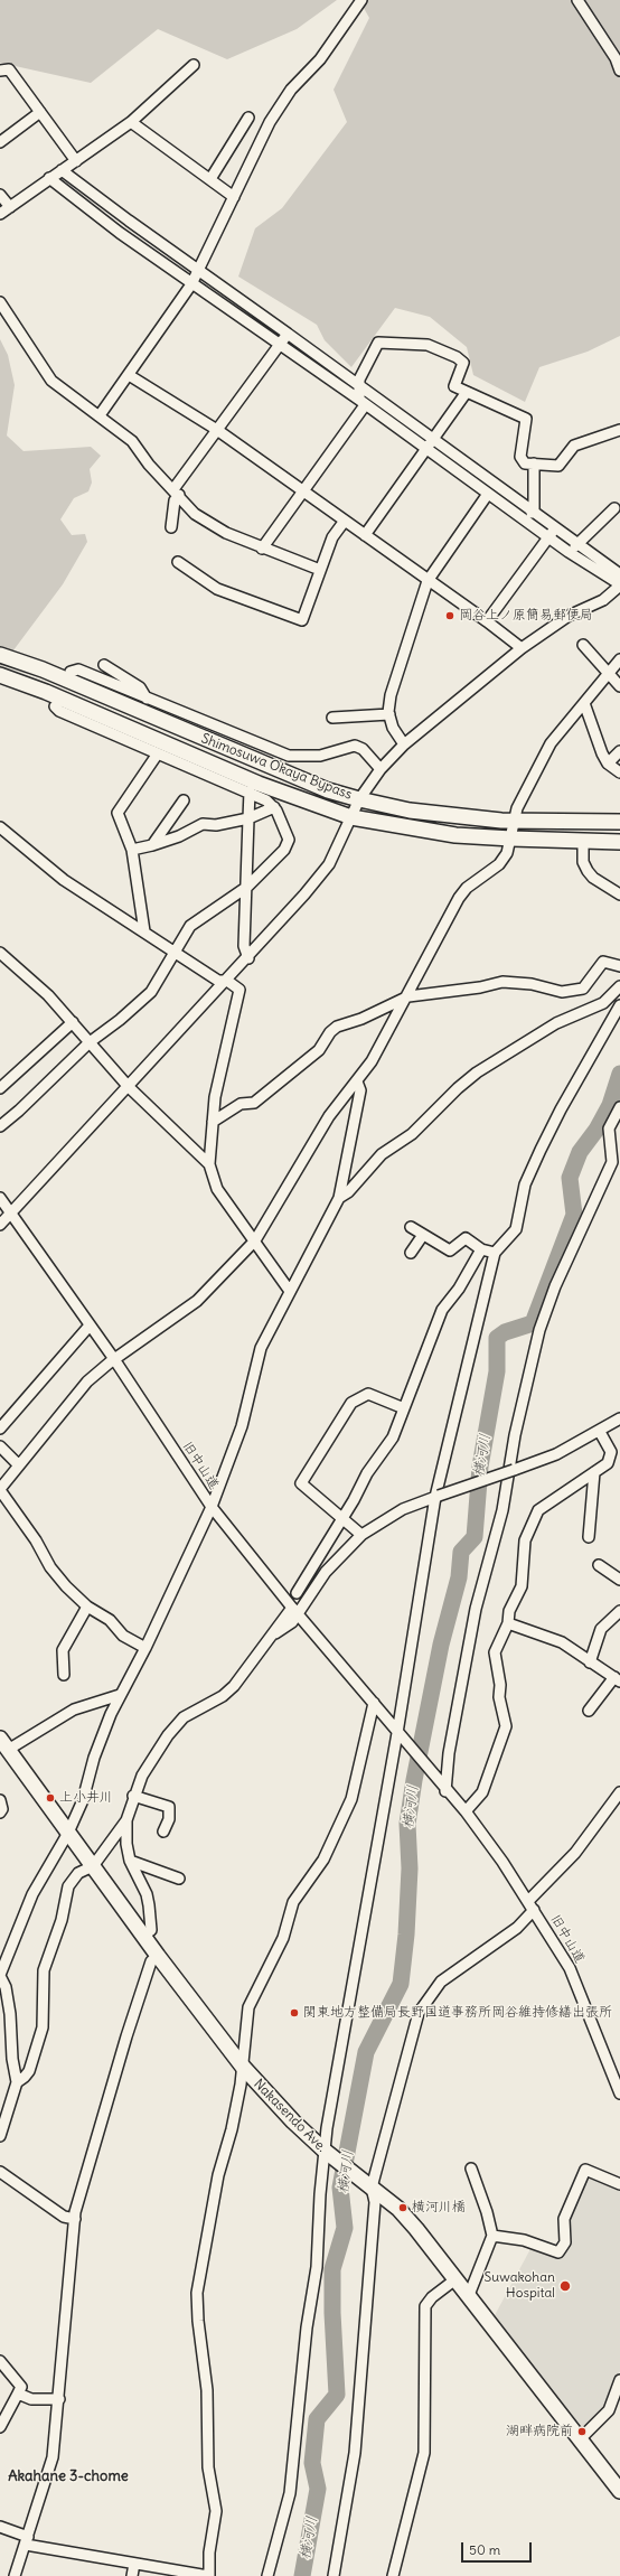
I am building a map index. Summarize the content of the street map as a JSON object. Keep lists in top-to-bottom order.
{
  "streets": {
    "highway": ["Shimosuwa Okaya Bypass", "Nakasendo Ave."],
    "street": ["旧中山道"]
  },
  "districts": ["Akahane 3-chome"],
  "water": ["横河川"],
  "places": [
    "岡谷上ノ原簡易郵便局",
    "上小井川",
    "関東地方整備局長野国道事務所岡谷維持修繕出張所",
    "横河川橋",
    "Suwakohan Hospital",
    "湖畔病院前"
  ],
  "scale_bar": "50 m"
}
